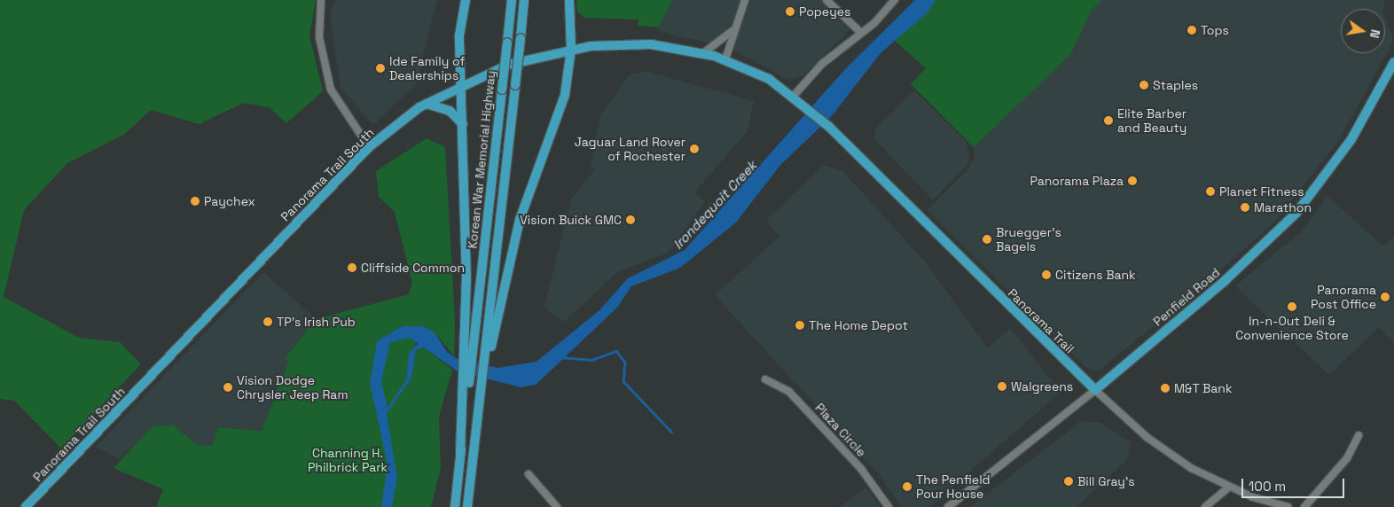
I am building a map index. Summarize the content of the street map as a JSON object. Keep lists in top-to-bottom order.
{
  "streets": {
    "main road": [
      "Korean War Memorial Highway",
      "Panorama Trail South",
      "Penfield Road",
      "Panorama Trail"
    ],
    "street": ["Plaza Circle"]
  },
  "crossings": [
    ["Panorama Trail South", "Panorama Trail"],
    ["Penfield Road", "Panorama Trail"]
  ],
  "water": ["Irondequoit Creek"],
  "parks": ["Channing H. Philbrick Park"],
  "places": [
    "Popeyes",
    "Tops",
    "Ide Family of Dealerships",
    "Staples",
    "Elite Barber and Beauty",
    "Jaguar Land Rover of Rochester",
    "Panorama Plaza",
    "Planet Fitness",
    "Paychex",
    "Marathon",
    "Vision Buick GMC",
    "Bruegger's Bagels",
    "Cliffside Common",
    "Citizens Bank",
    "Panorama Post Office",
    "In-n-Out Deli & Convenience Store",
    "TP's Irish Pub",
    "The Home Depot",
    "Walgreens",
    "Vision Dodge Chrysler Jeep Ram",
    "M&T Bank",
    "Bill Gray's",
    "The Penfield Pour House"
  ],
  "scale_bar": "100 m",
  "north": "right"
}
